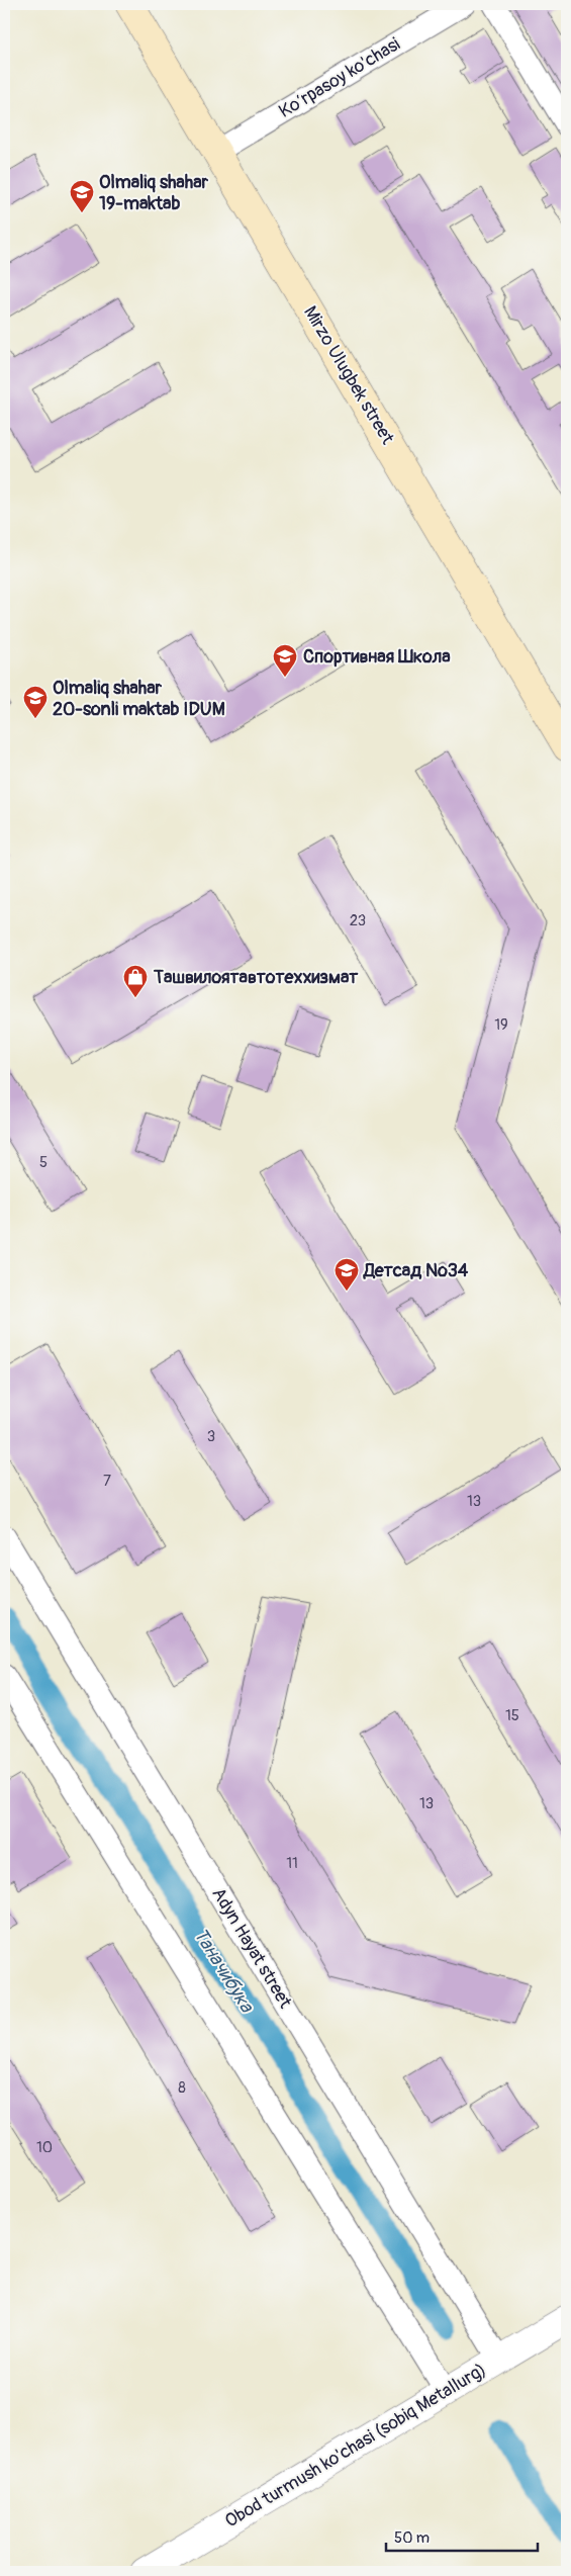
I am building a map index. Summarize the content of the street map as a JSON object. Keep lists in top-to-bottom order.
{
  "streets": {
    "main road": ["Mirzo Ulugbek street"],
    "street": ["Ko‘rpasoy ko'chasi", "Adyn Hayat street", "Obod turmush ko'chasi (sobiq Metallurg)"]
  },
  "crossings": [
    ["Ko‘rpasoy ko'chasi", "Mirzo Ulugbek street"],
    ["Adyn Hayat street", "Obod turmush ko'chasi (sobiq Metallurg)"]
  ],
  "water": ["Таначибука"],
  "places": {
    "school or university": [
      "Olmaliq shahar 19-maktab",
      "Спортивная Школа",
      "Olmaliq shahar 20-sonli maktab IDUM",
      "Детсад №34"
    ],
    "shop": ["Ташвилоятавтотеххизмат"]
  },
  "house_numbers": [
    "23",
    "19",
    "5",
    "3",
    "7",
    "13",
    "15",
    "13",
    "11",
    "8",
    "10"
  ],
  "scale_bar": "50 m"
}
